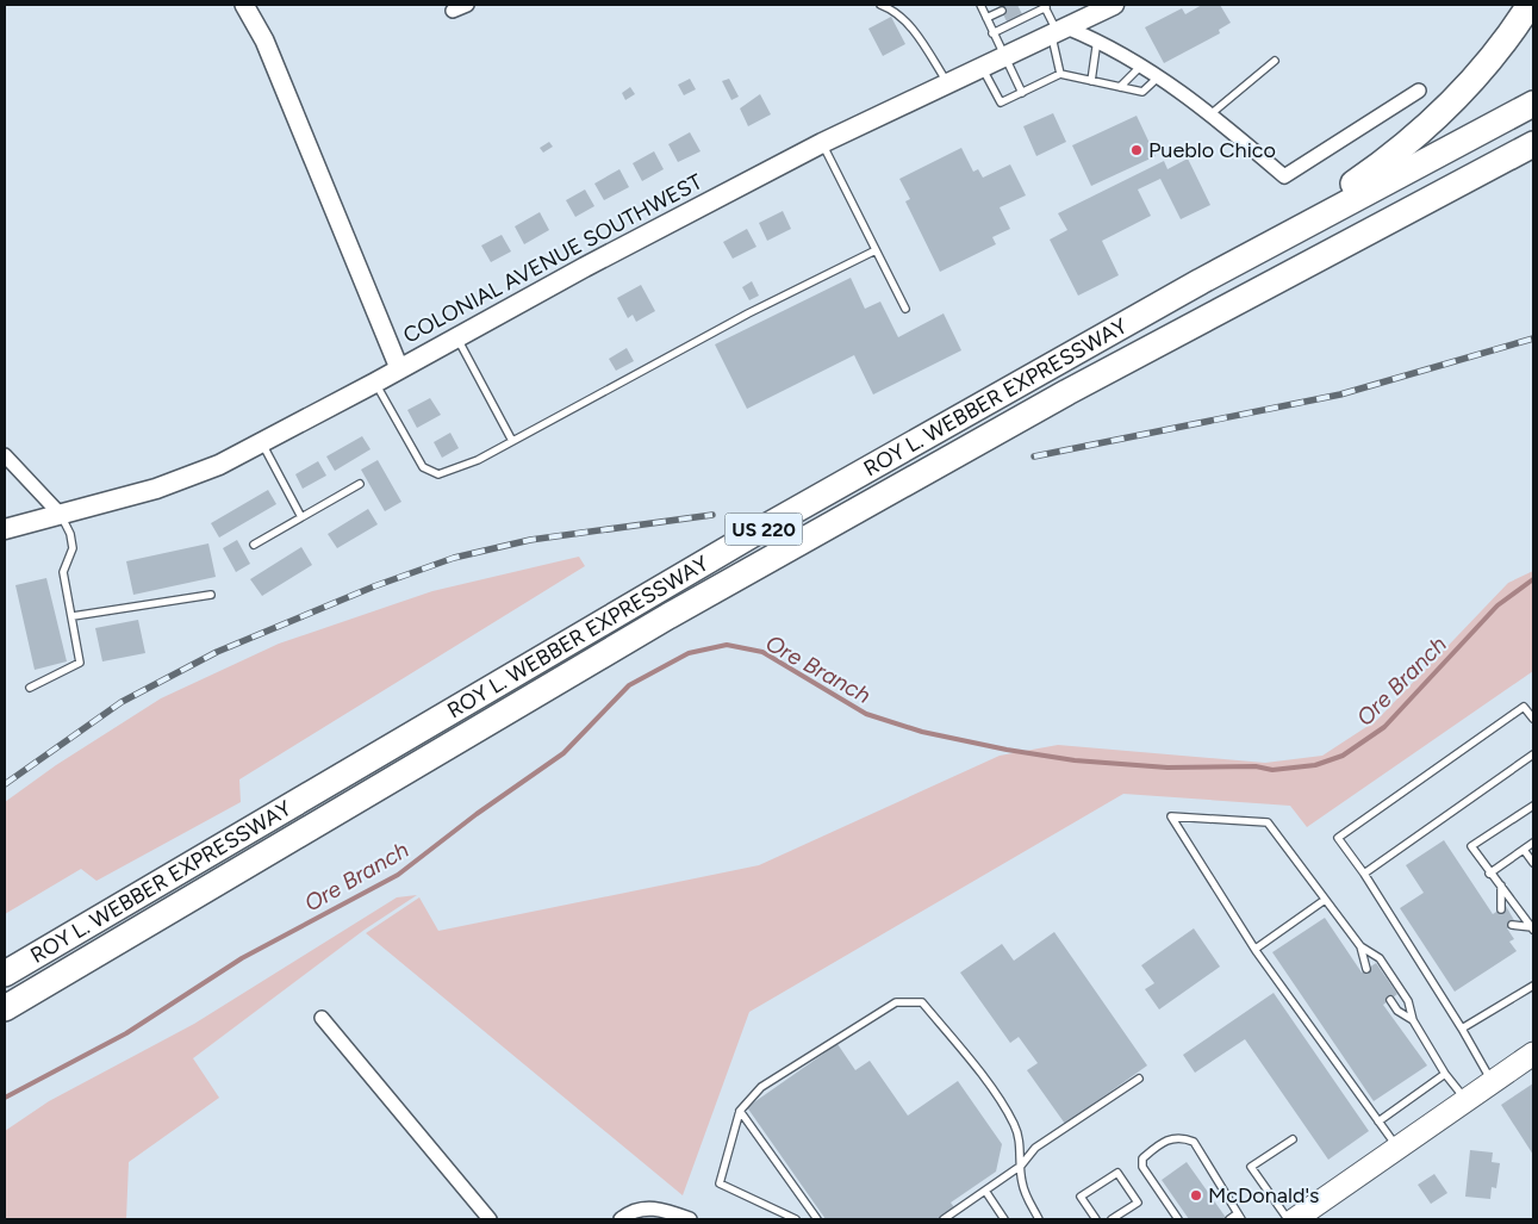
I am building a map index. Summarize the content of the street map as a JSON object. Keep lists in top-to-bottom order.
{
  "streets": {
    "highway": ["ROY L. WEBBER EXPRESSWAY", "US 220"],
    "main road": ["COLONIAL AVENUE SOUTHWEST"]
  },
  "water": ["Ore Branch"],
  "places": ["Pueblo Chico", "McDonald's"]
}
